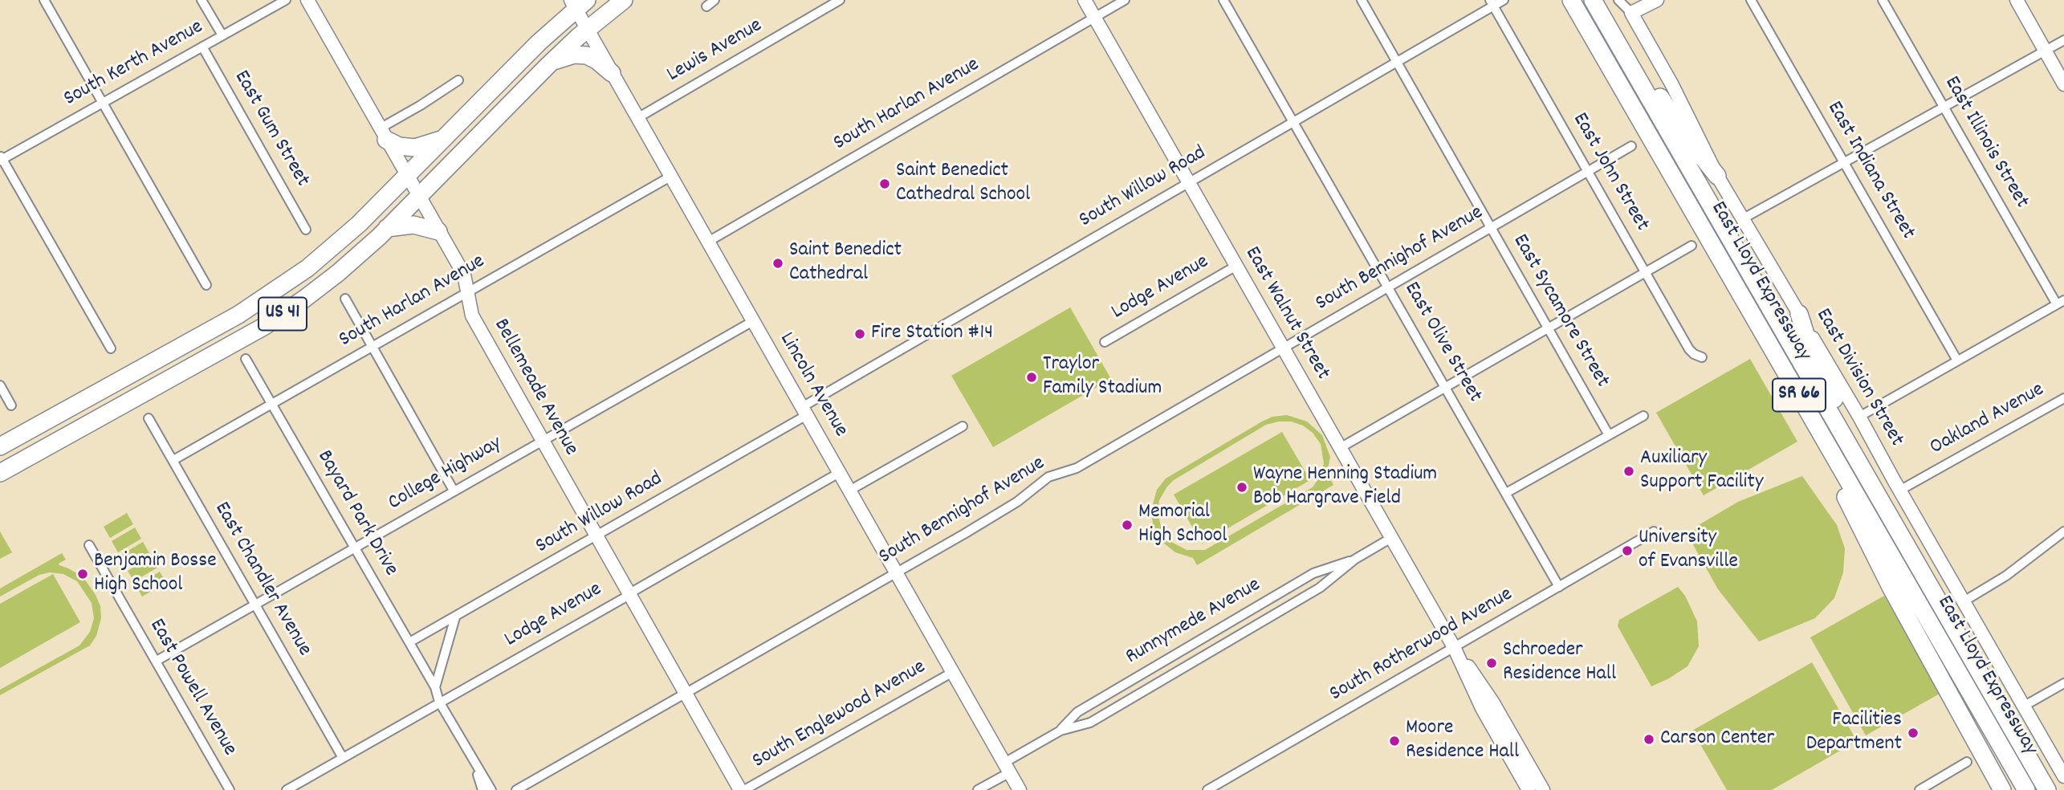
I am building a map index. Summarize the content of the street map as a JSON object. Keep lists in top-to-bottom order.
{
  "streets": {
    "highway": ["East Lloyd Expressway", "US 41", "SR 66"],
    "street": [
      "Lewis Avenue",
      "South Kerth Avenue",
      "South Harlan Avenue",
      "East Gum Street",
      "East Illinois Street",
      "East Indiana Street",
      "East John Street",
      "South Willow Road",
      "South Bennighof Avenue",
      "Lodge Avenue",
      "East Sycamore Street",
      "East Walnut Street",
      "East Olive Street",
      "East Division Street",
      "Lincoln Avenue",
      "Bellemeade Avenue",
      "Oakland Avenue",
      "College Highway",
      "Bayard Park Drive",
      "East Chandler Avenue",
      "Runnymede Avenue",
      "South Rotherwood Avenue",
      "East Powell Avenue",
      "South Englewood Avenue"
    ]
  },
  "crossings": [
    ["Lewis Avenue", "Lincoln Avenue"],
    ["South Kerth Avenue", "East Gum Street"],
    ["South Harlan Avenue", "East Walnut Street"],
    ["South Harlan Avenue", "Lincoln Avenue"],
    ["South Harlan Avenue", "Bellemeade Avenue"],
    ["South Harlan Avenue", "Bayard Park Drive"],
    ["South Harlan Avenue", "East Chandler Avenue"],
    ["East John Street", "South Willow Road"],
    ["East John Street", "South Bennighof Avenue"],
    ["South Willow Road", "East Sycamore Street"],
    ["South Willow Road", "East Walnut Street"],
    ["South Willow Road", "East Olive Street"],
    ["South Willow Road", "Lincoln Avenue"],
    ["South Willow Road", "Bellemeade Avenue"],
    ["South Willow Road", "Bayard Park Drive"],
    ["South Bennighof Avenue", "East Sycamore Street"],
    ["South Bennighof Avenue", "East Walnut Street"],
    ["South Bennighof Avenue", "East Olive Street"],
    ["South Bennighof Avenue", "Lincoln Avenue"],
    ["South Bennighof Avenue", "Bellemeade Avenue"],
    ["Lodge Avenue", "East Walnut Street"],
    ["Lodge Avenue", "Lincoln Avenue"],
    ["Lodge Avenue", "Bellemeade Avenue"],
    ["Lodge Avenue", "Bayard Park Drive"],
    ["Lodge Avenue", "East Chandler Avenue"],
    ["US 41", "Lincoln Avenue"],
    ["US 41", "Bellemeade Avenue"],
    ["East Walnut Street", "Runnymede Avenue"],
    ["East Walnut Street", "South Rotherwood Avenue"],
    ["East Olive Street", "South Rotherwood Avenue"],
    ["East Division Street", "Oakland Avenue"],
    ["Lincoln Avenue", "College Highway"],
    ["Lincoln Avenue", "Runnymede Avenue"],
    ["Lincoln Avenue", "South Englewood Avenue"],
    ["Bellemeade Avenue", "College Highway"],
    ["Bellemeade Avenue", "South Englewood Avenue"],
    ["College Highway", "Bayard Park Drive"],
    ["College Highway", "East Chandler Avenue"],
    ["College Highway", "East Powell Avenue"]
  ],
  "places": [
    "Saint Benedict Cathedral School",
    "Saint Benedict Cathedral",
    "Fire Station #14",
    "Traylor Family Stadium",
    "Auxiliary Support Facility",
    "Wayne Henning Stadium Bob Hargrave Field",
    "Memorial High School",
    "University of Evansville",
    "Benjamin Bosse High School",
    "Schroeder Residence Hall",
    "Facilities Department",
    "Carson Center",
    "Moore Residence Hall"
  ]
}
